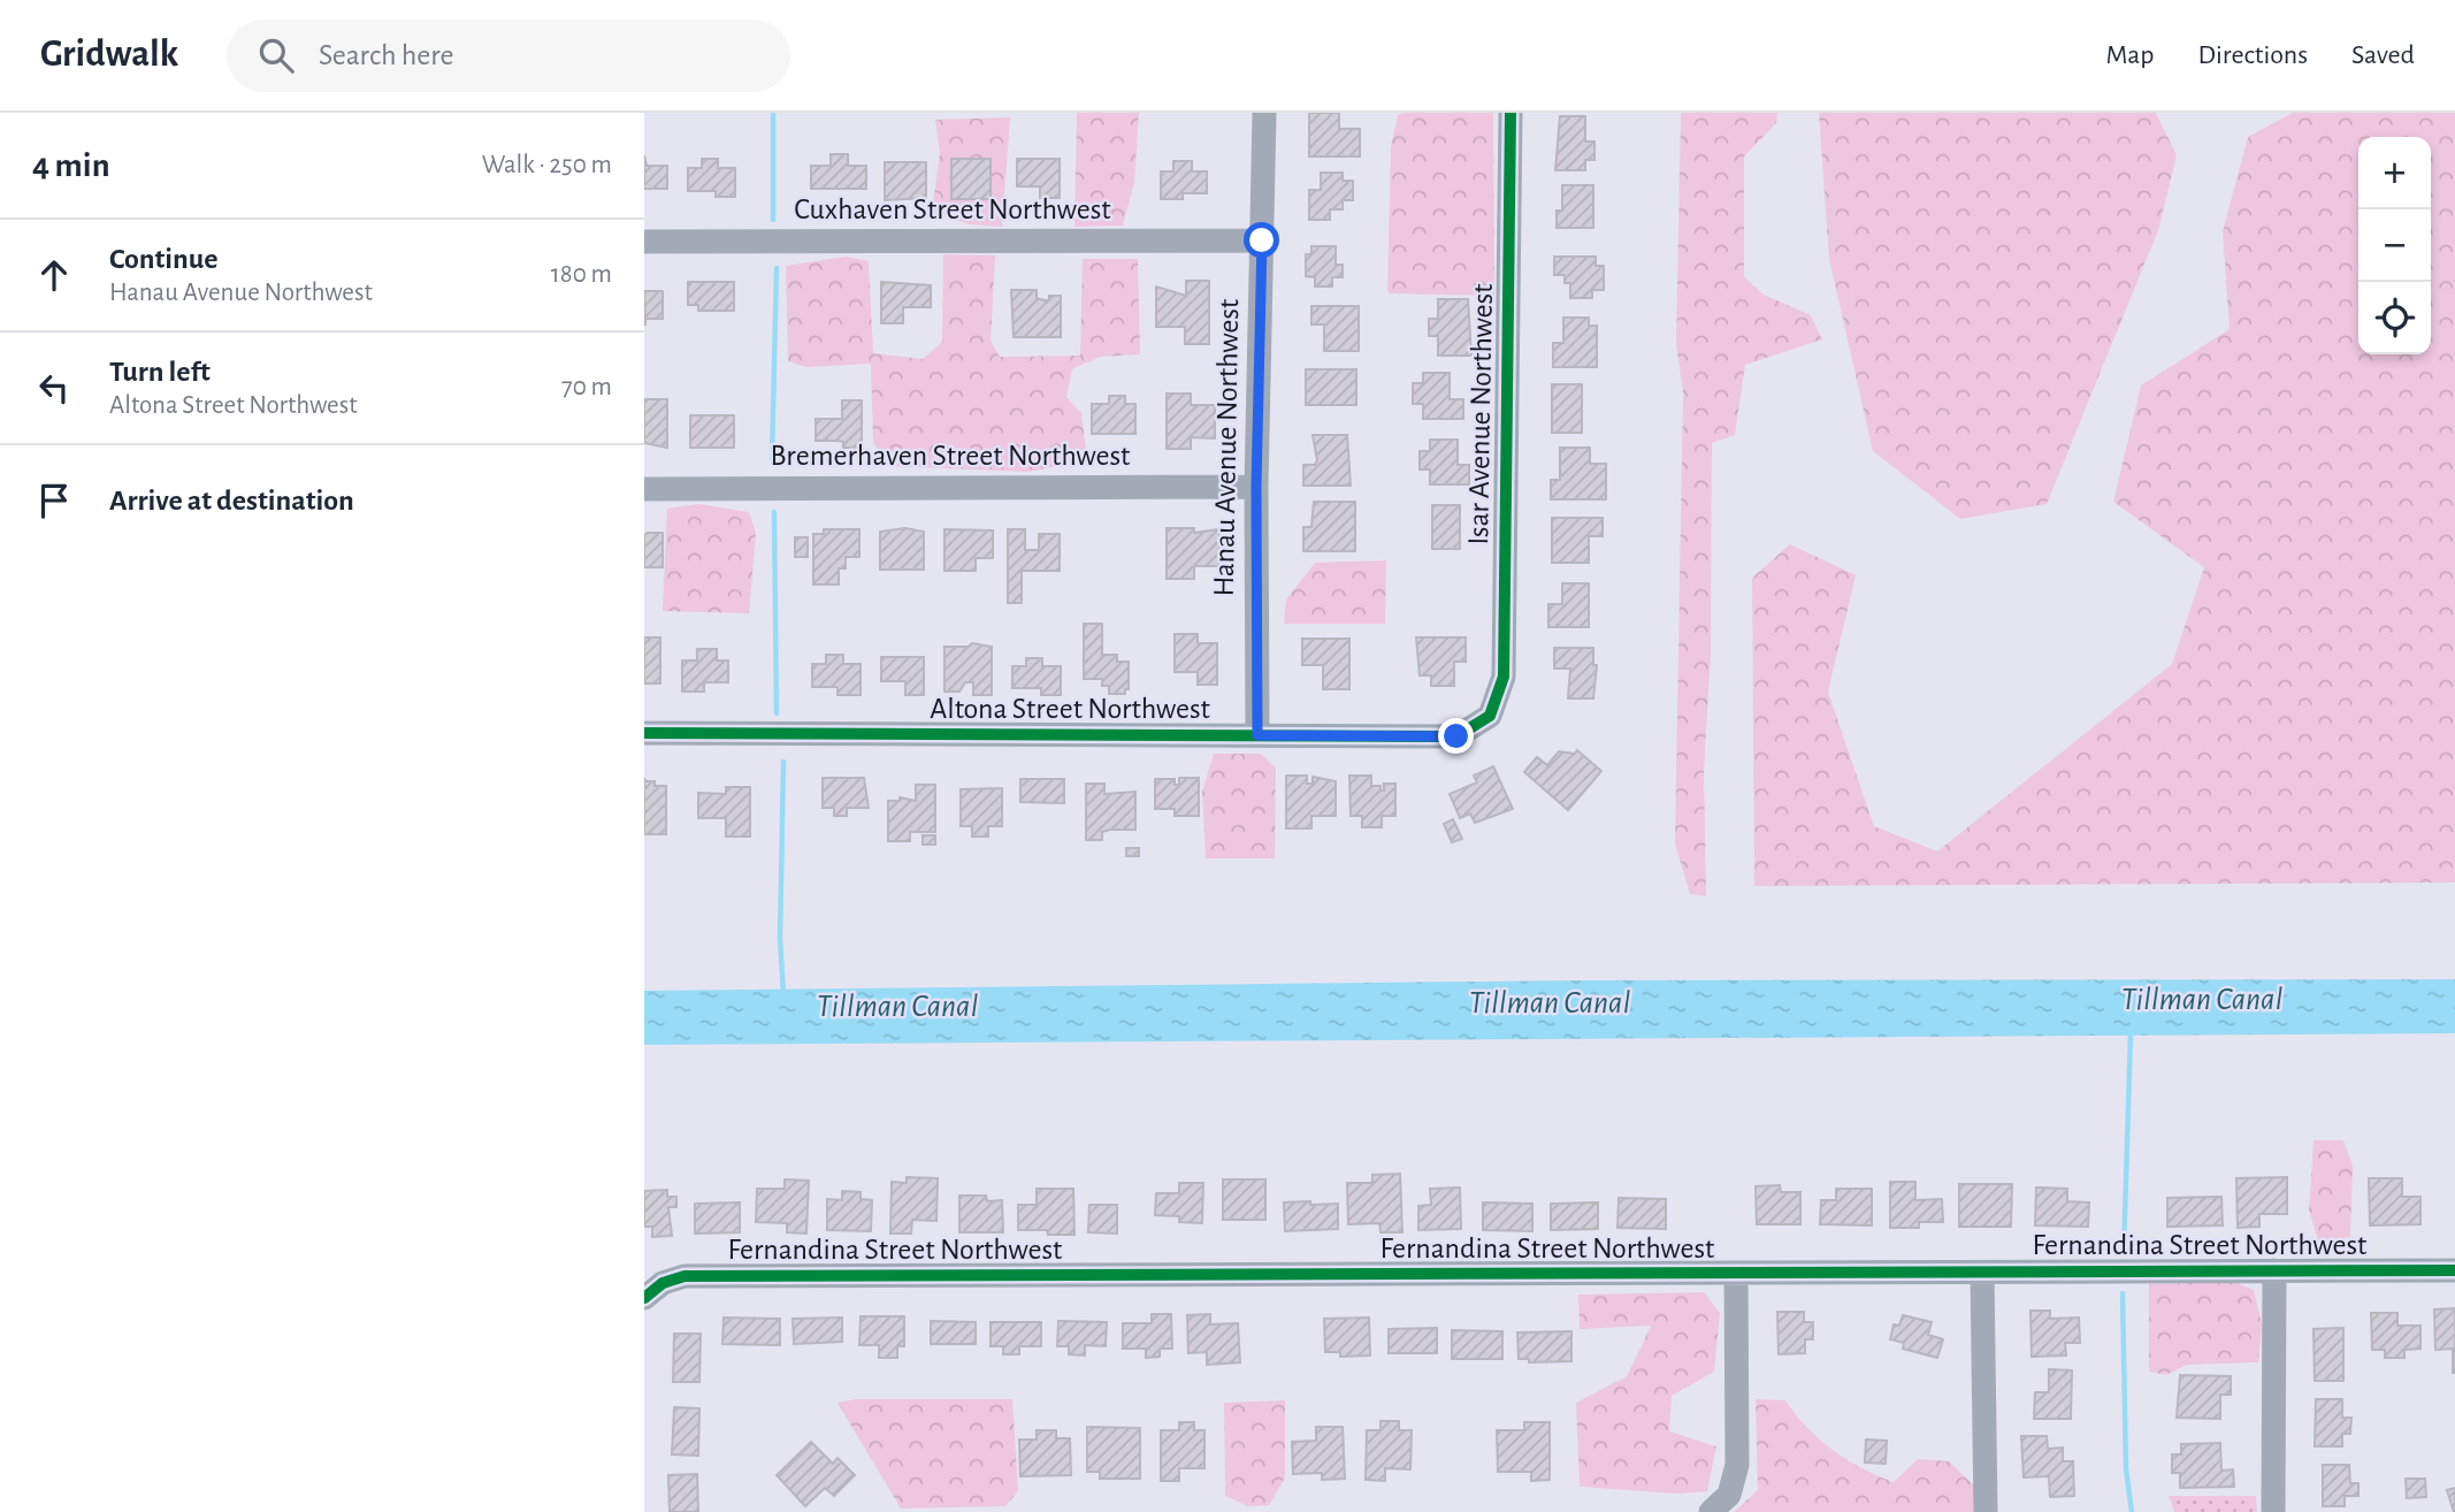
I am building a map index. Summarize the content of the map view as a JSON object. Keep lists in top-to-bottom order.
{
  "streets": {
    "street": [
      "Cuxhaven Street Northwest",
      "Isar Avenue Northwest",
      "Hanau Avenue Northwest",
      "Bremerhaven Street Northwest",
      "Altona Street Northwest",
      "Fernandina Street Northwest"
    ]
  },
  "crossings": [
    ["Cuxhaven Street Northwest", "Hanau Avenue Northwest"],
    ["Isar Avenue Northwest", "Altona Street Northwest"],
    ["Hanau Avenue Northwest", "Bremerhaven Street Northwest"],
    ["Hanau Avenue Northwest", "Altona Street Northwest"]
  ],
  "water": ["Tillman Canal"],
  "page": {
    "header": "Gridwalk",
    "search": "Search here",
    "nav": ["Map", "Directions", "Saved"],
    "heading": ["4 min", "Walk · 250 m"],
    "map_buttons": ["+", "−"],
    "list": [
      ["Continue", "Hanau Avenue Northwest", "180 m"],
      ["Turn left", "Altona Street Northwest", "70 m"],
      "Arrive at destination"
    ]
  }
}
